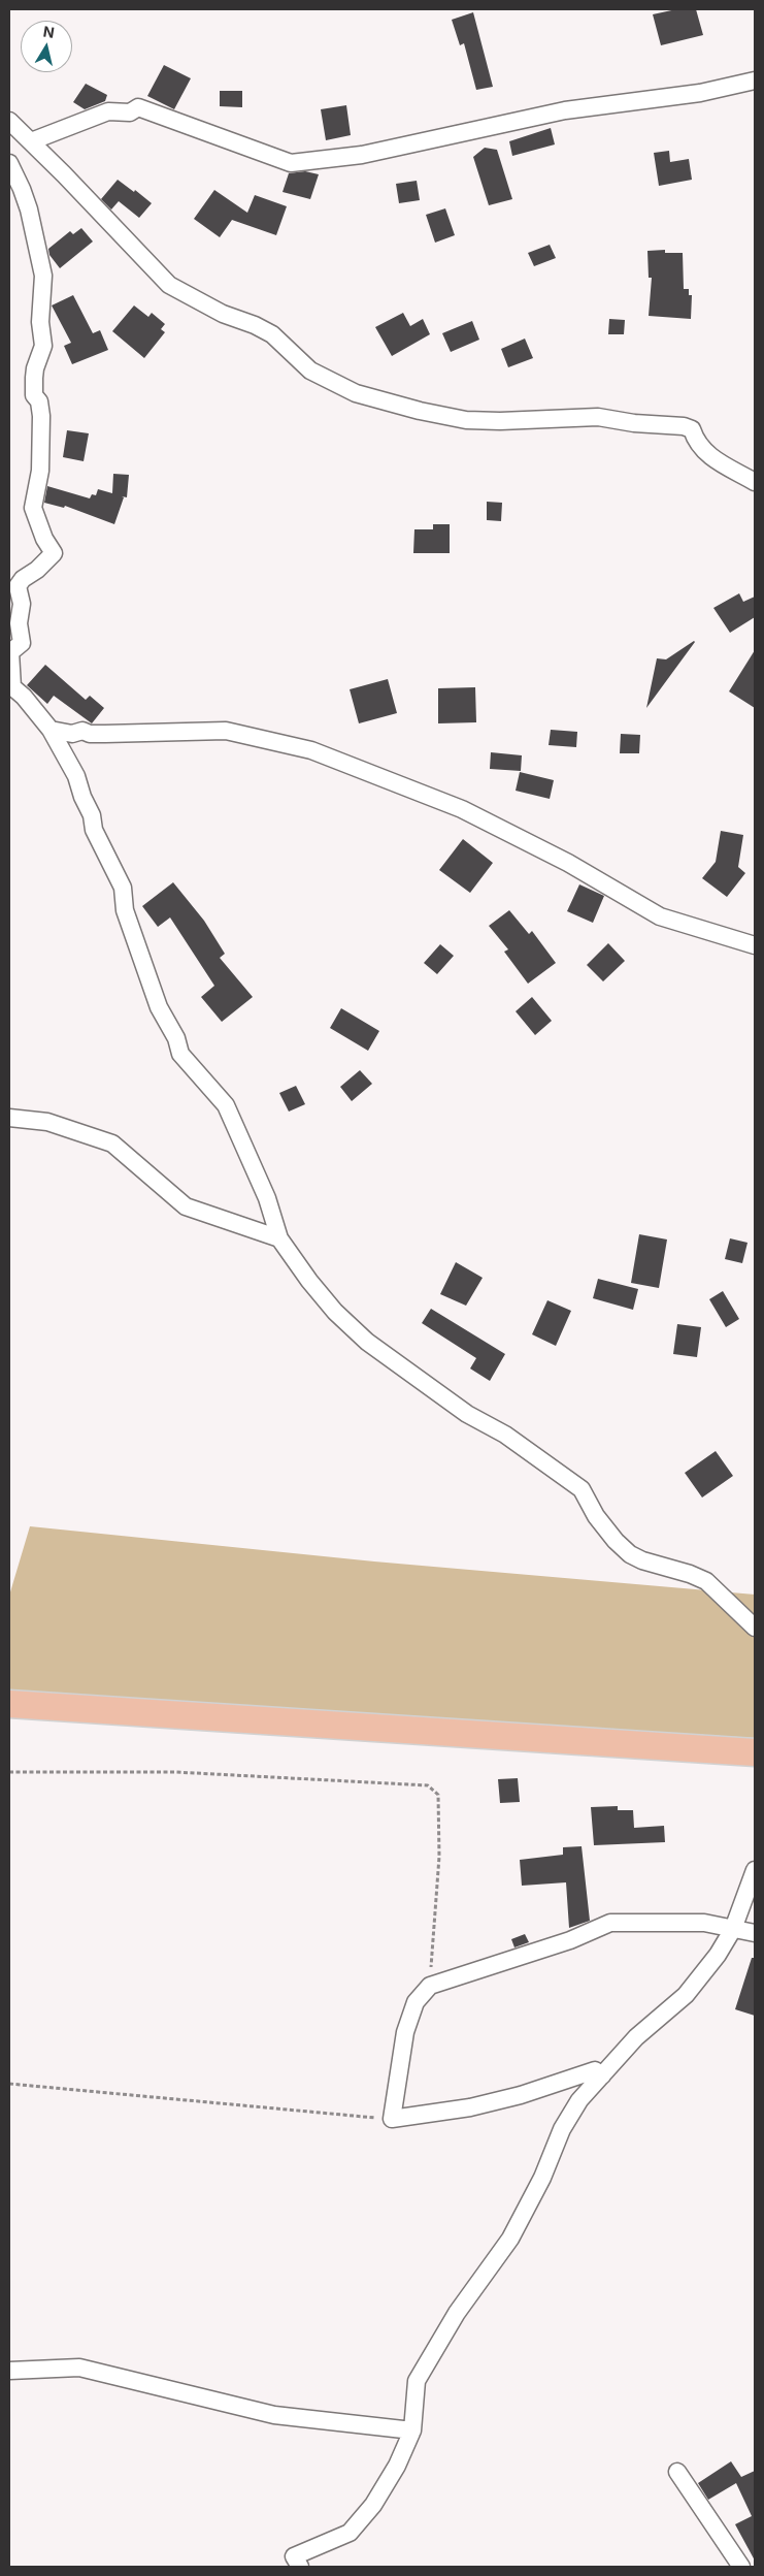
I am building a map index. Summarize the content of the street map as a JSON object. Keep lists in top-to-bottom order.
{
  "north": "top"
}
